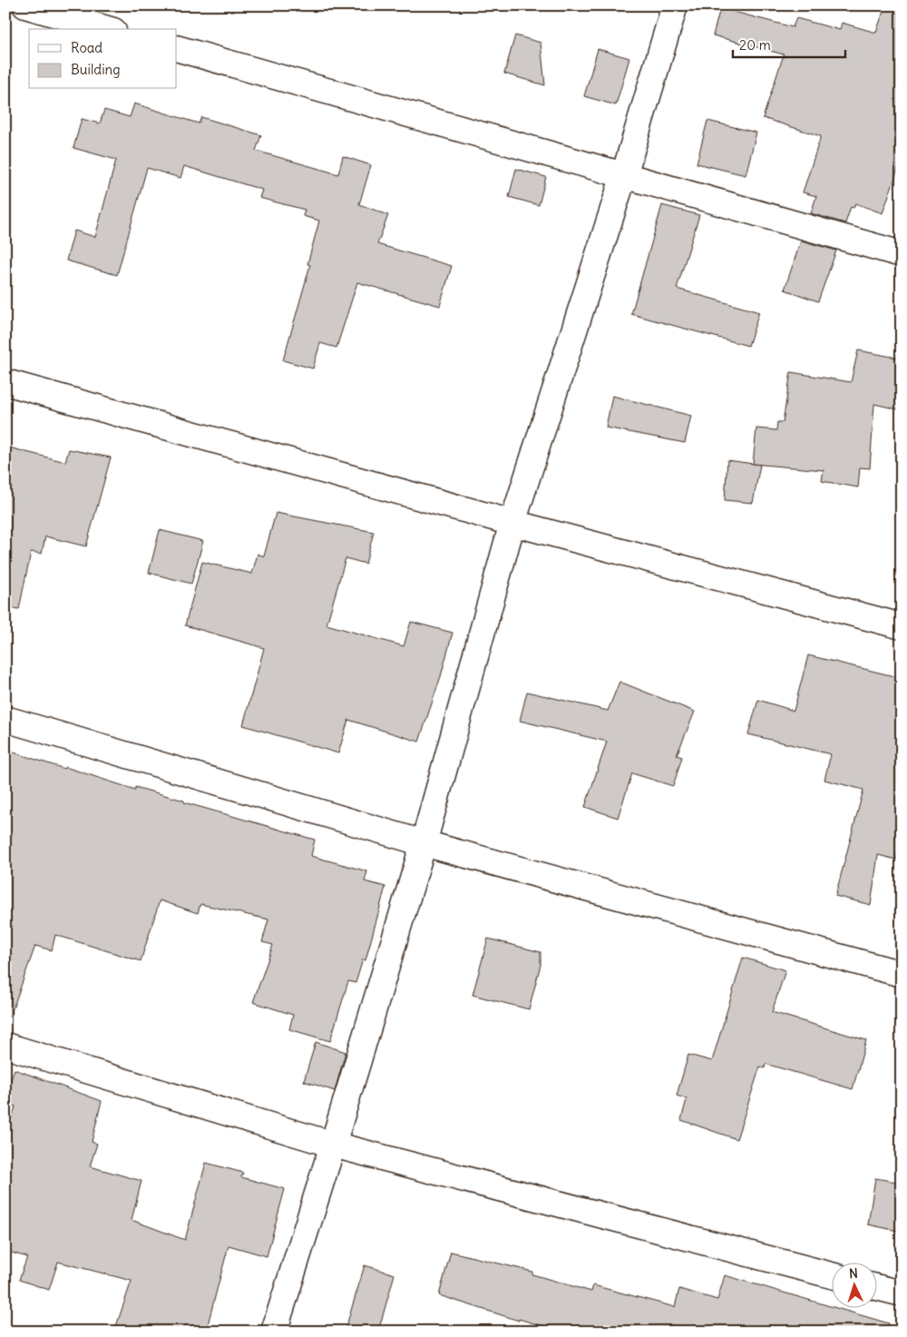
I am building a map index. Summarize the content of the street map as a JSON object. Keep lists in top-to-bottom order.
{
  "legend": ["Road", "Building"],
  "scale_bar": "20 m",
  "north": "top"
}
